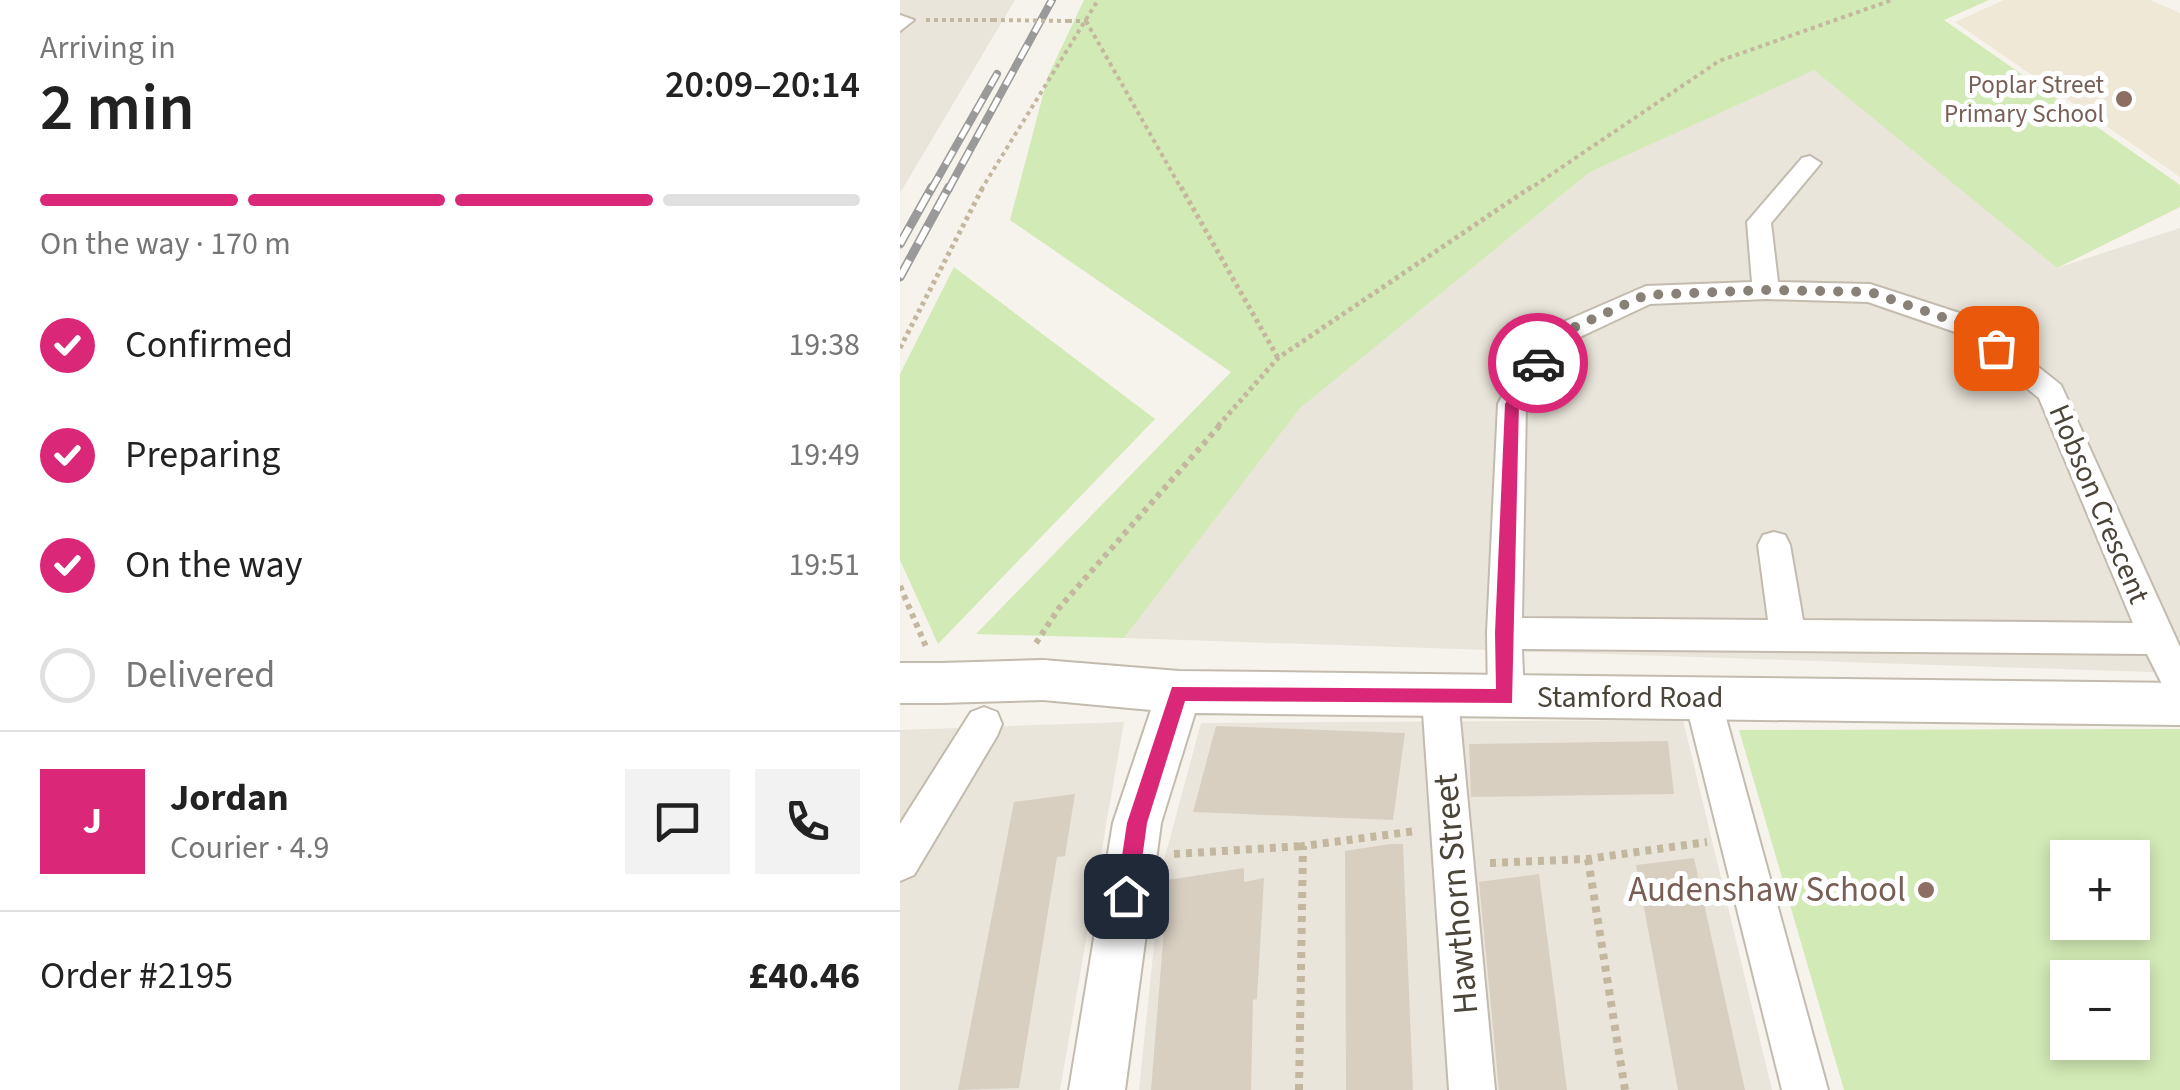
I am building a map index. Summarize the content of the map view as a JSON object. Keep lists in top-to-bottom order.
{
  "streets": {
    "street": ["Hobson Crescent", "Stamford Road", "Hawthorn Street"]
  },
  "crossings": [
    ["Hobson Crescent", "Stamford Road"],
    ["Stamford Road", "Hawthorn Street"]
  ],
  "places": ["Poplar Street Primary School", "Audenshaw School"],
  "page": {
    "heading": ["2 min", "Arriving in", "20:09–20:14"],
    "panel": [
      "Jordan",
      "Courier · 4.9",
      "Order #2195",
      "£40.46"
    ],
    "bar": "On the way · 170 m",
    "list": [
      ["Confirmed", "19:38"],
      ["Preparing", "19:49"],
      ["On the way", "19:51"],
      "Delivered"
    ],
    "round": "J",
    "map_buttons": ["+", "−"]
  }
}
